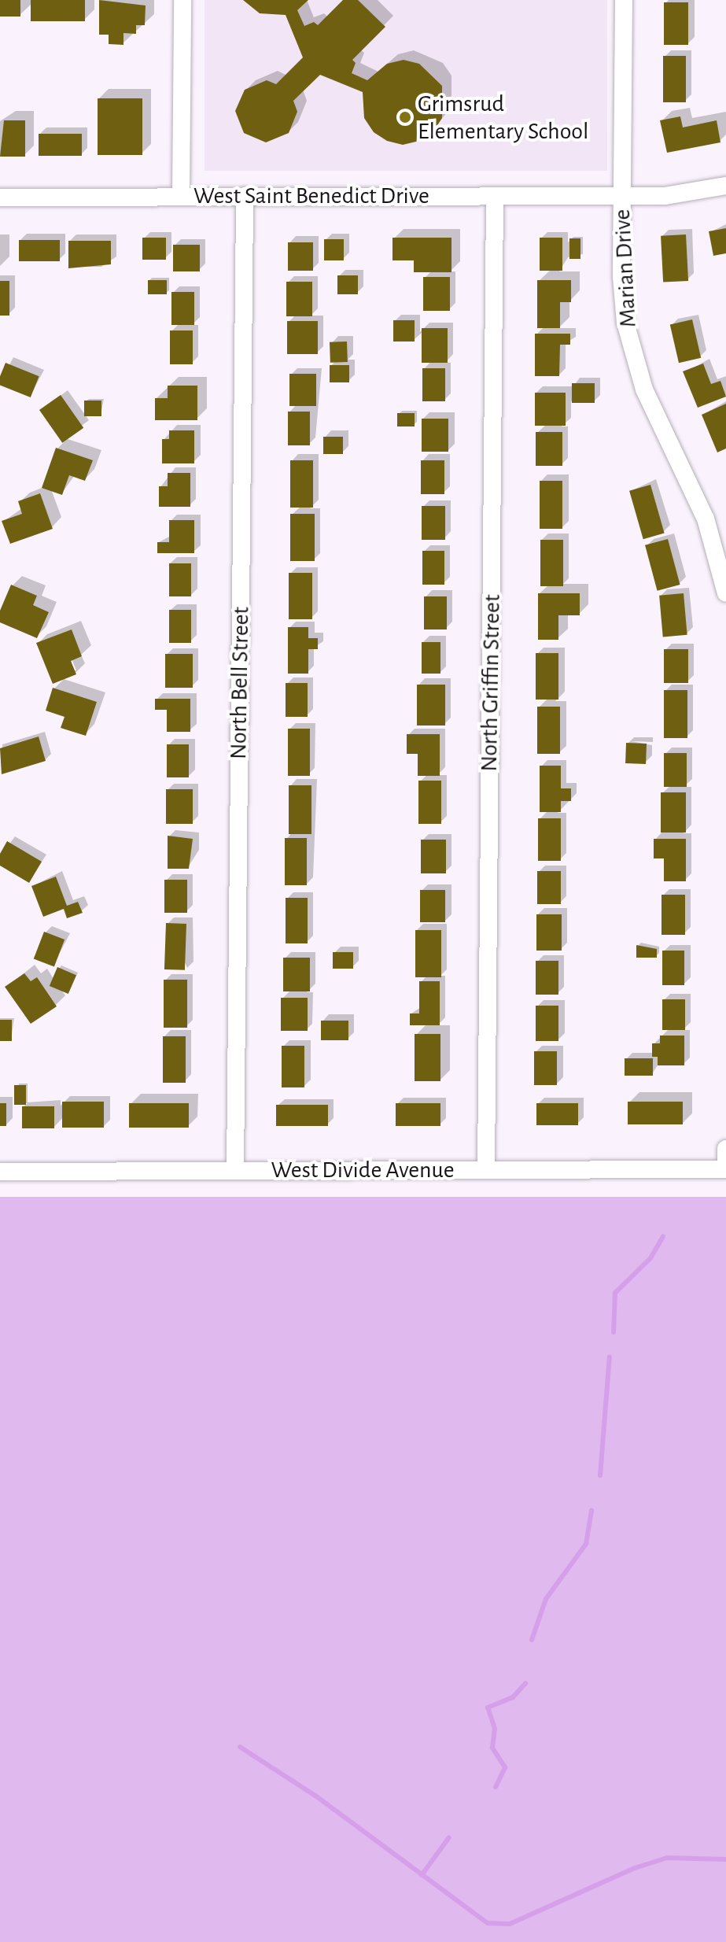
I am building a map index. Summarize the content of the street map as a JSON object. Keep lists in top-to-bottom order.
{
  "streets": {
    "street": [
      "West Saint Benedict Drive",
      "Marian Drive",
      "North Bell Street",
      "North Griffin Street",
      "West Divide Avenue"
    ]
  },
  "crossings": [
    ["West Saint Benedict Drive", "Marian Drive"],
    ["West Saint Benedict Drive", "North Bell Street"],
    ["West Saint Benedict Drive", "North Griffin Street"],
    ["North Bell Street", "West Divide Avenue"],
    ["North Griffin Street", "West Divide Avenue"]
  ],
  "places": ["Grimsrud Elementary School"]
}
